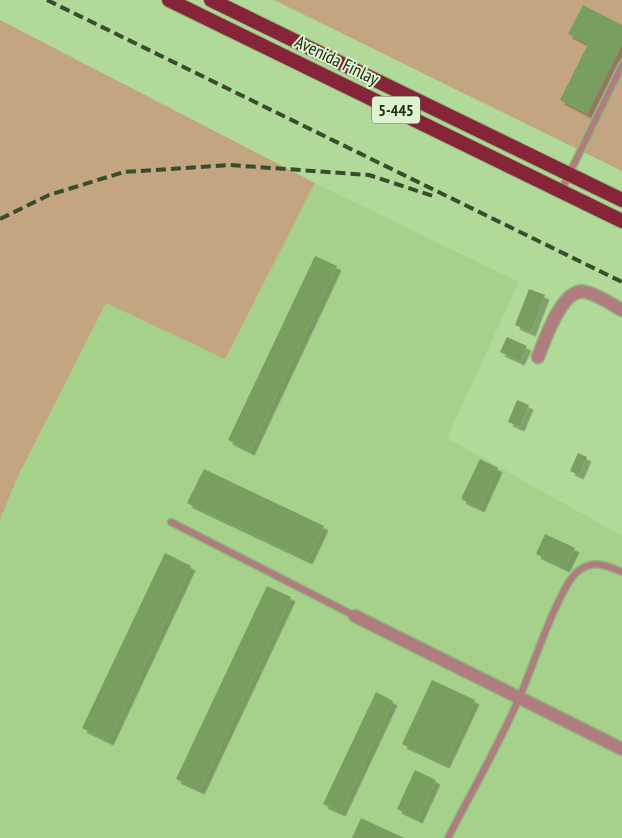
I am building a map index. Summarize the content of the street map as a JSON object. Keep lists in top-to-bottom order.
{
  "streets": {
    "highway": ["Avenida Finlay", "5-445"]
  }
}
